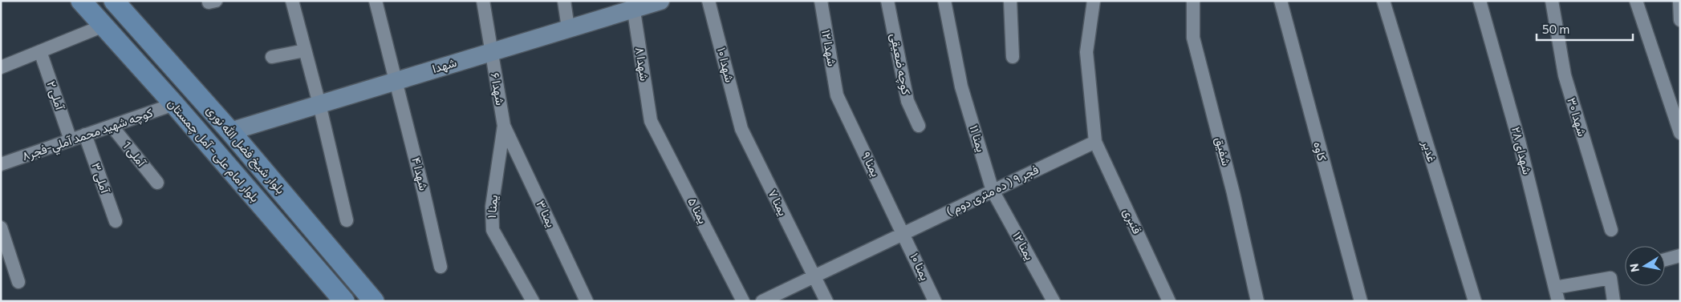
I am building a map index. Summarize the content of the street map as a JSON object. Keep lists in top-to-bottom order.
{
  "streets": {
    "main road": ["شهدا", "بلوار شیخ فضل الله نوری", "بلوار امام علی - آمل چمستان"],
    "street": [
      "شهدا ۱۲",
      "شهدا ۸",
      "کوچه ضعیقی",
      "شهدا ۱۰",
      "شهدا ۶",
      "آملی ۲",
      "شهدا ۳۰",
      "كوچه شهيد محمد آملي-فجر۸",
      "یمنا ۱۱",
      "شهدای ۲۸",
      "شفیق",
      "کاوه",
      "غدیر",
      "آملی 1",
      "یمنا ۹",
      "شهدا ۴",
      "آملی ۳",
      "فجر ۹ ( ده متری دوم )",
      "یمنا ۷",
      "یمنا ۱",
      "یمنا ۵",
      "یمنا ۳",
      "قنبری",
      "یمنا ۱۲",
      "یمنا ۱۰"
    ]
  },
  "crossings": [
    ["شهدا ۱۲", "یمنا ۹"],
    ["شهدا ۸", "شهدا"],
    ["شهدا ۸", "یمنا ۵"],
    ["شهدا ۱۰", "یمنا ۷"],
    ["شهدا", "شهدا ۶"],
    ["شهدا", "بلوار شیخ فضل الله نوری"],
    ["شهدا", "شهدا ۴"],
    ["شهدا ۶", "یمنا ۱"],
    ["شهدا ۶", "یمنا ۳"],
    ["آملی ۲", "كوچه شهيد محمد آملي-فجر۸"],
    ["كوچه شهيد محمد آملي-فجر۸", "بلوار امام علی - آمل چمستان"],
    ["كوچه شهيد محمد آملي-فجر۸", "آملی 1"],
    ["كوچه شهيد محمد آملي-فجر۸", "آملی ۳"],
    ["یمنا ۱۱", "فجر ۹ ( ده متری دوم )"],
    ["یمنا ۱۱", "یمنا ۱۲"],
    ["یمنا ۹", "فجر ۹ ( ده متری دوم )"],
    ["یمنا ۹", "یمنا ۱۰"],
    ["فجر ۹ ( ده متری دوم )", "یمنا ۷"],
    ["فجر ۹ ( ده متری دوم )", "قنبری"],
    ["فجر ۹ ( ده متری دوم )", "یمنا ۱۲"],
    ["فجر ۹ ( ده متری دوم )", "یمنا ۱۰"],
    ["یمنا ۱", "یمنا ۳"]
  ],
  "scale_bar": "50 m",
  "north": "left"
}
